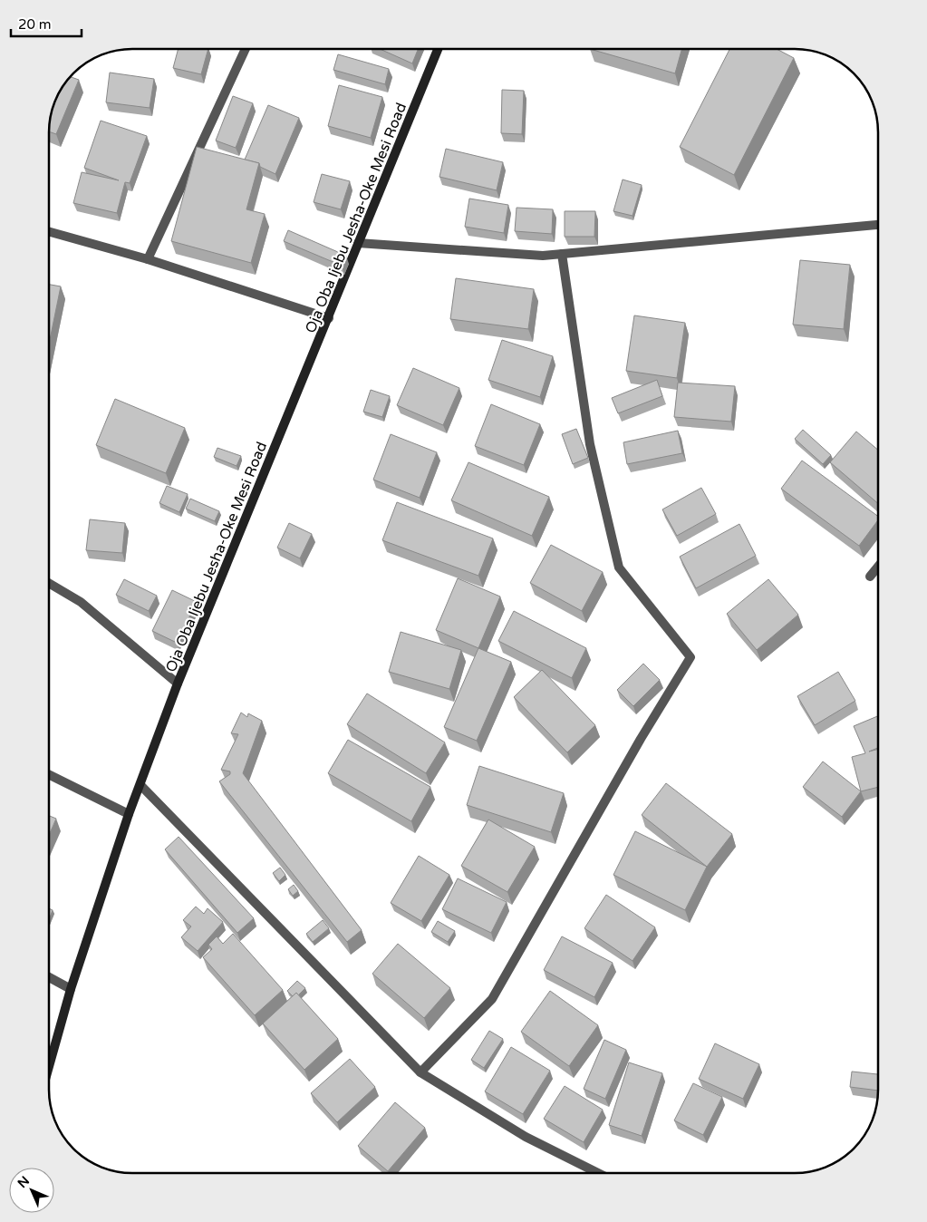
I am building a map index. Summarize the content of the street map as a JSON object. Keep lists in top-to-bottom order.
{
  "streets": {
    "main road": ["Oja Oba Ijebu Jesha-Oke Mesi Road"]
  },
  "scale_bar": "20 m",
  "north": "top left"
}
